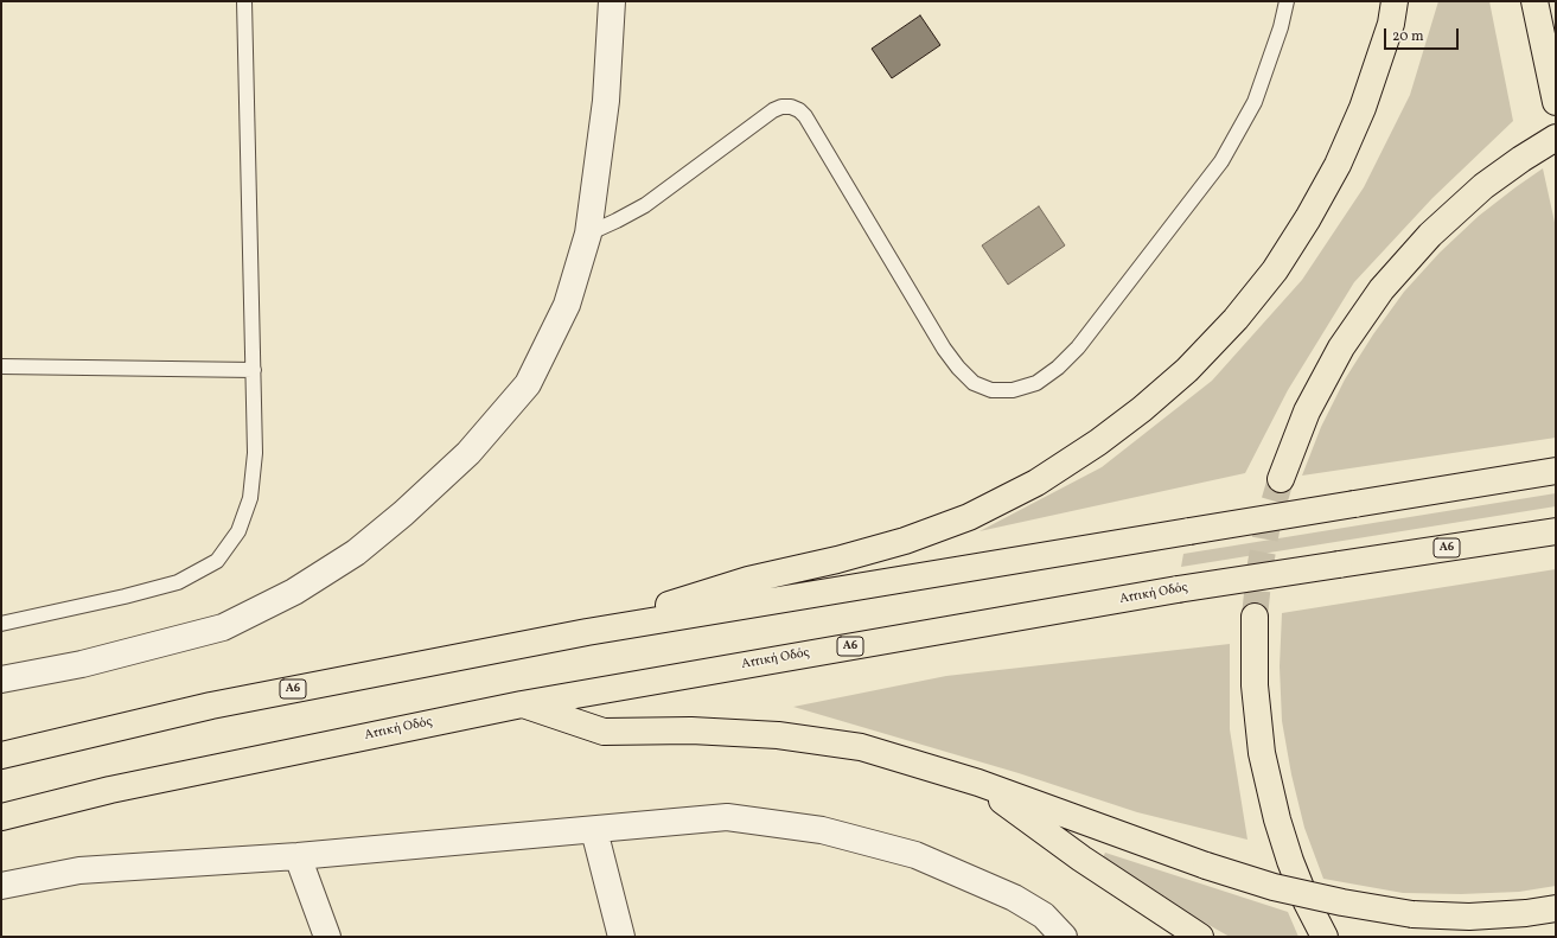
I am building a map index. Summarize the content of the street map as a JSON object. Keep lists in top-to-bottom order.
{
  "streets": {
    "highway": ["Α6", "Αττική Οδός"]
  },
  "scale_bar": "20 m"
}
